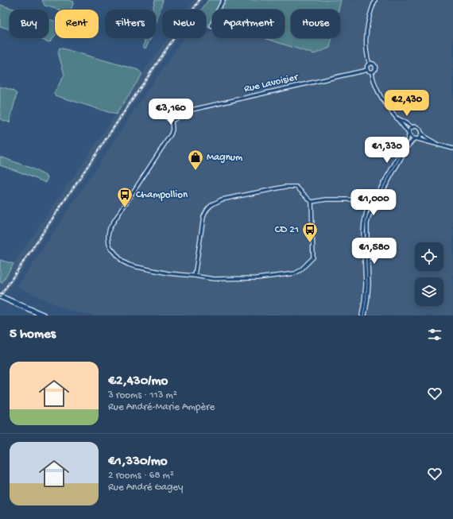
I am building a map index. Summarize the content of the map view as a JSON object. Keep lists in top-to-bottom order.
{
  "streets": {
    "street": ["Rue Lavoisier"]
  },
  "places": {
    "shop": ["Magnum"],
    "bus stop": ["Champollion", "CD 21"]
  },
  "page": {
    "chip": [
      "Buy",
      "Rent",
      "Filters",
      "New",
      "Apartment",
      "House"
    ],
    "price": [
      "€2,430",
      "€3,160",
      "€1,330",
      "€1,000",
      "€1,580"
    ],
    "heading": "5 homes",
    "list": [
      {
        "name": "€2,430/mo",
        "note": "3 rooms · 113 m² · Rue André-Marie Ampère"
      },
      {
        "name": "€1,330/mo",
        "note": "2 rooms · 68 m² · Rue André Gagey"
      }
    ]
  }
}
